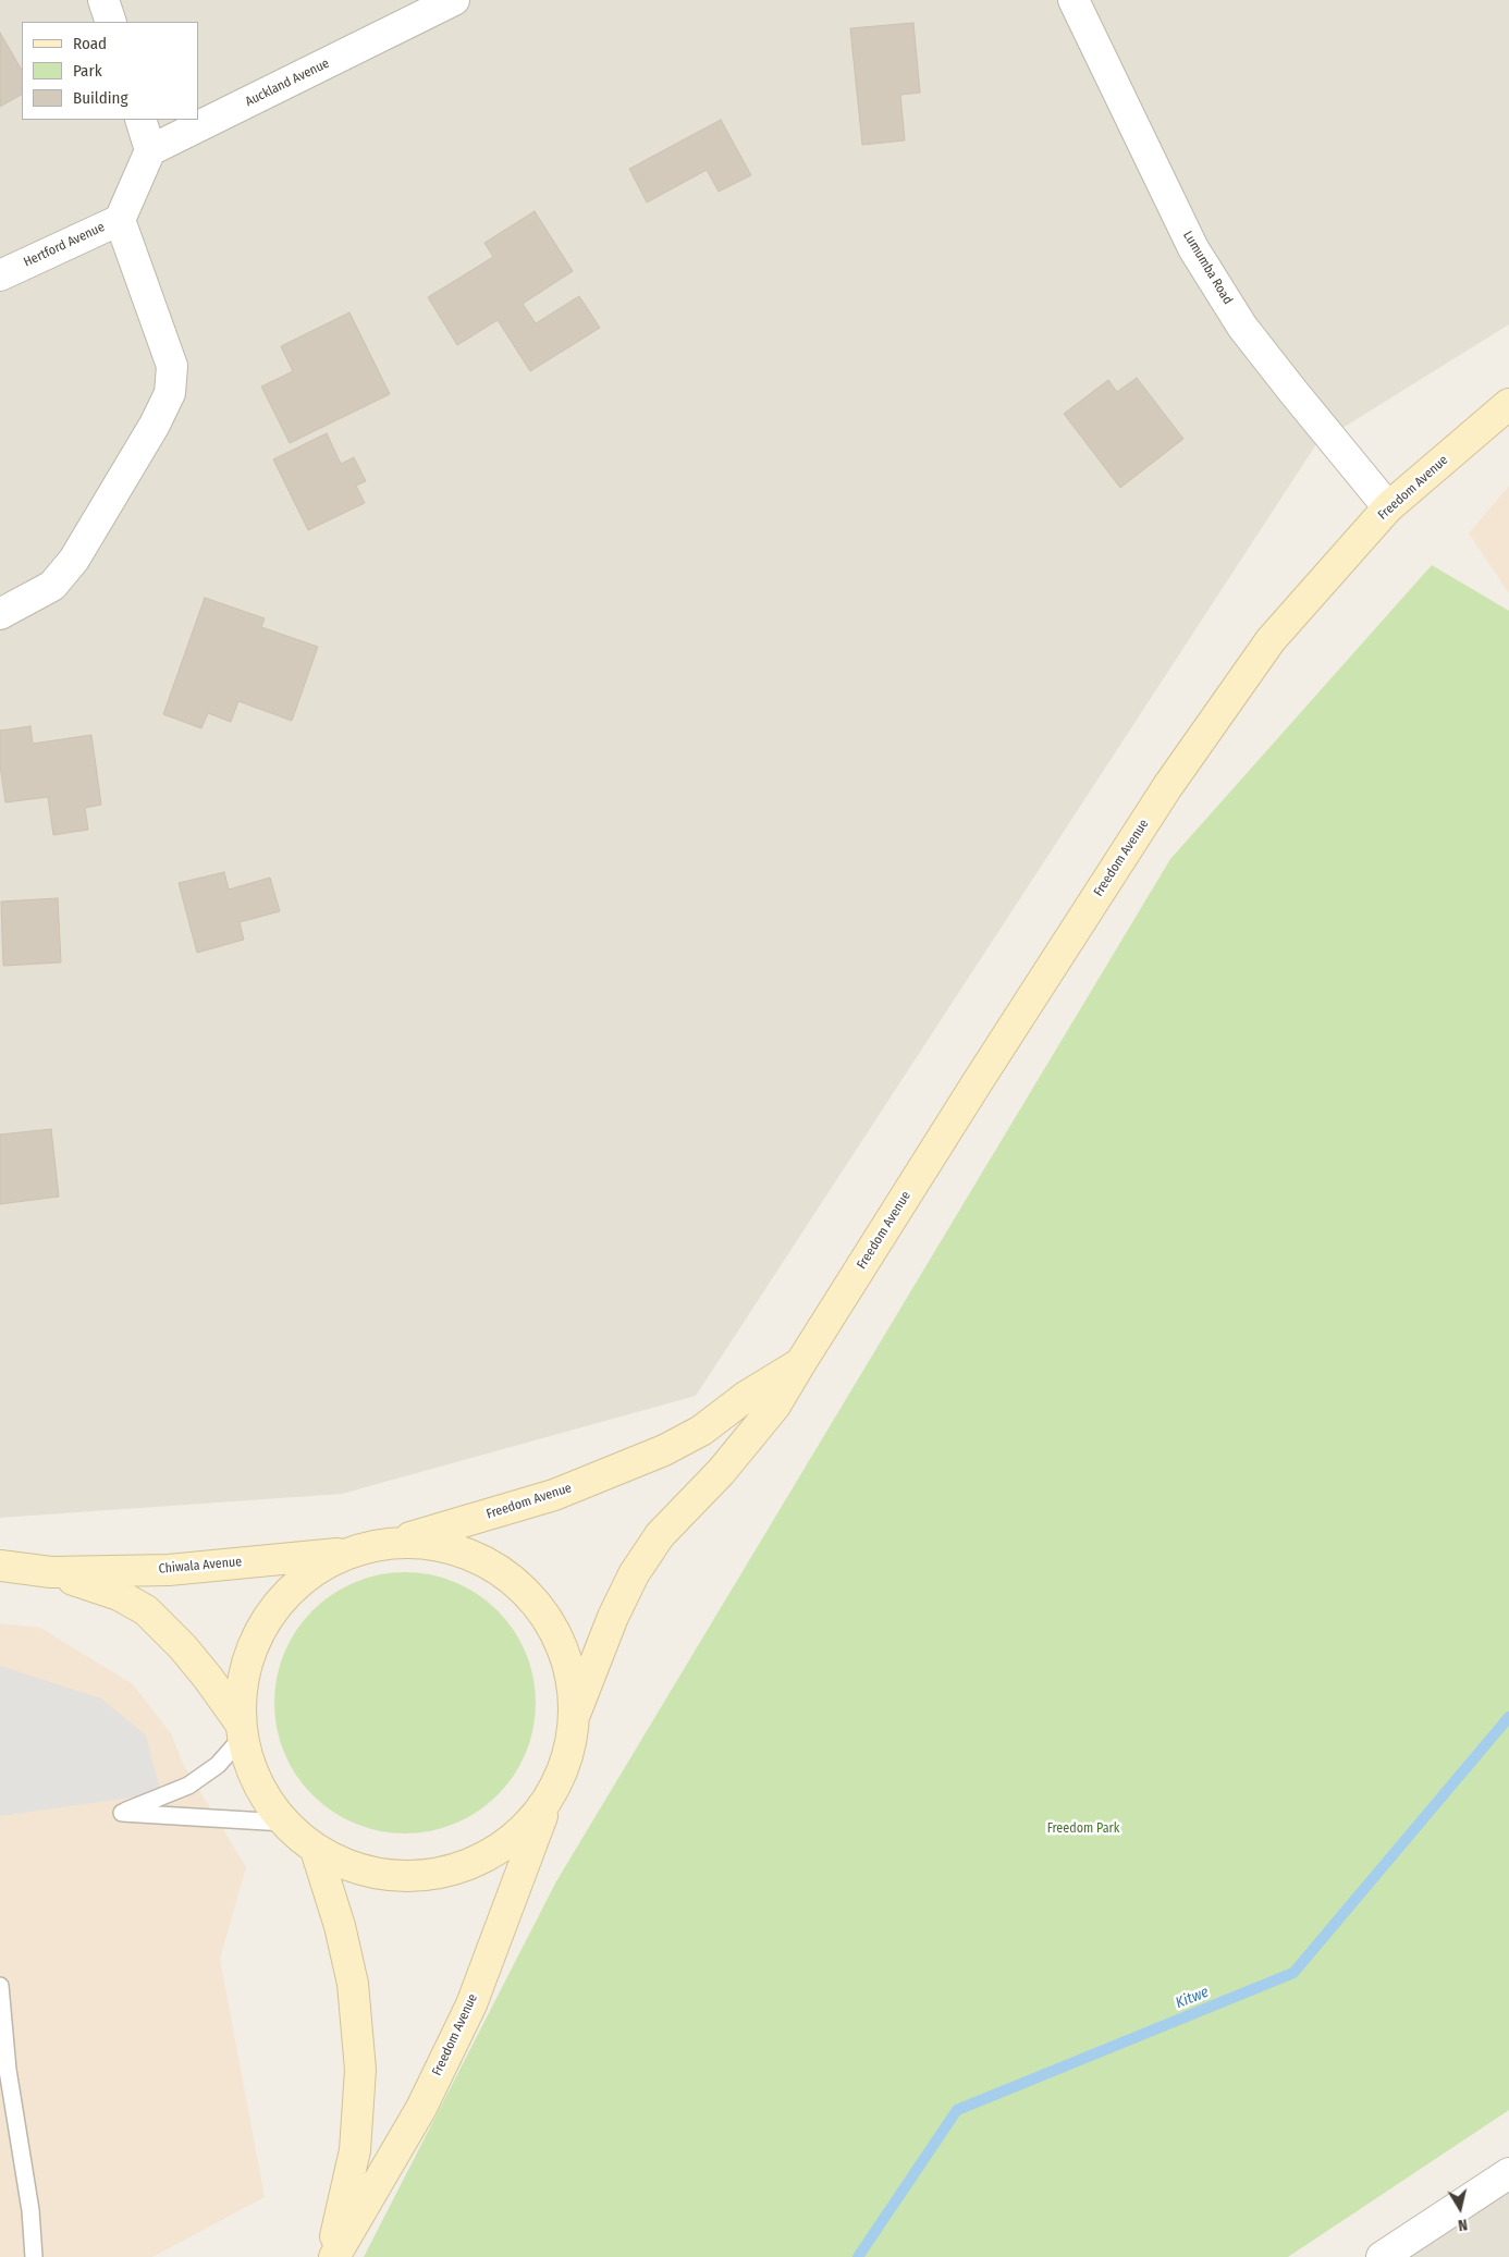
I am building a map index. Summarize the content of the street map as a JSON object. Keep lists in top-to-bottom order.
{
  "streets": {
    "main road": ["Freedom Avenue", "Chiwala Avenue"],
    "street": ["Auckland Avenue", "Hertford Avenue", "Lumumba Road"]
  },
  "crossings": [
    ["Auckland Avenue", "Hertford Avenue"],
    ["Lumumba Road", "Freedom Avenue"],
    ["Freedom Avenue", "Chiwala Avenue"]
  ],
  "water": ["Kitwe"],
  "parks": ["Freedom Park"],
  "legend": ["Road", "Park", "Building"],
  "north": "bottom"
}
